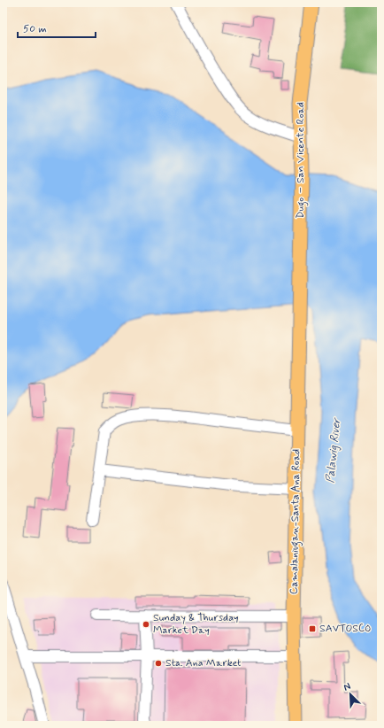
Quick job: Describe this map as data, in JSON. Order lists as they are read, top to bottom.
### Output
{
  "streets": {
    "main road": ["Dugo – San Vicente Road", "Camalaniugan-Santa Ana Road"]
  },
  "crossings": [
    ["Dugo – San Vicente Road", "Camalaniugan-Santa Ana Road"]
  ],
  "water": ["Palawig River"],
  "places": {
    "other": ["Sunday & Thursday Market Day", "Sta. Ana Market"],
    "transit": ["SAVTOSCO"]
  },
  "scale_bar": "50 m",
  "north": "top left"
}
